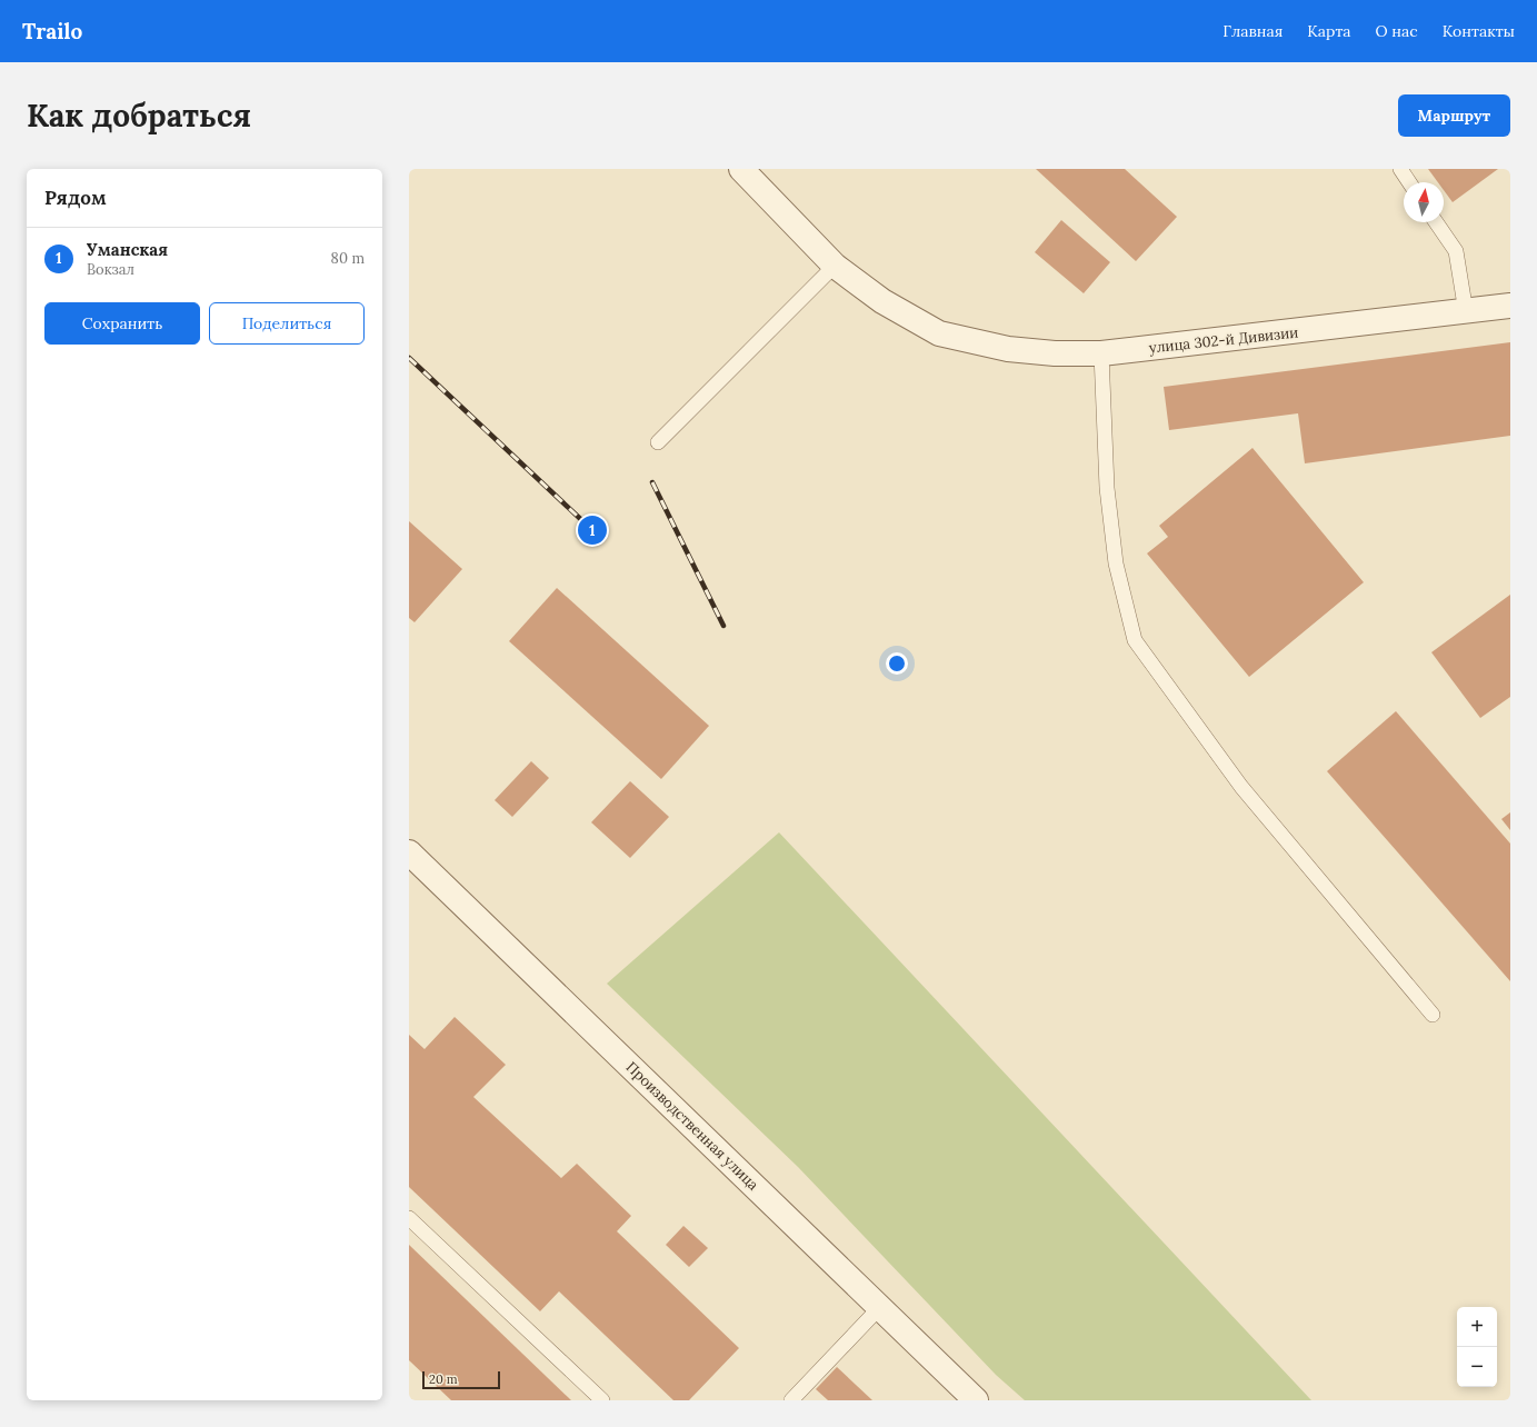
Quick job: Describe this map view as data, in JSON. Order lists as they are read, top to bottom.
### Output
{
  "streets": {
    "street": ["улица 302-й Дивизии", "Производственная улица"]
  },
  "scale_bar": "20 m",
  "north": "top",
  "page": {
    "header": "Trailo",
    "nav": [
      "Главная",
      "Карта",
      "О нас",
      "Контакты"
    ],
    "buttons": [
      "Маршрут",
      ["Сохранить", "Поделиться"]
    ],
    "title": "Как добраться",
    "heading": "Рядом",
    "list": [
      {
        "mark": "1",
        "name": "Уманская",
        "note": "Вокзал",
        "value": "80 m"
      }
    ],
    "pins": "1",
    "map_buttons": ["+", "−"],
    "scale": "20 m"
  }
}
